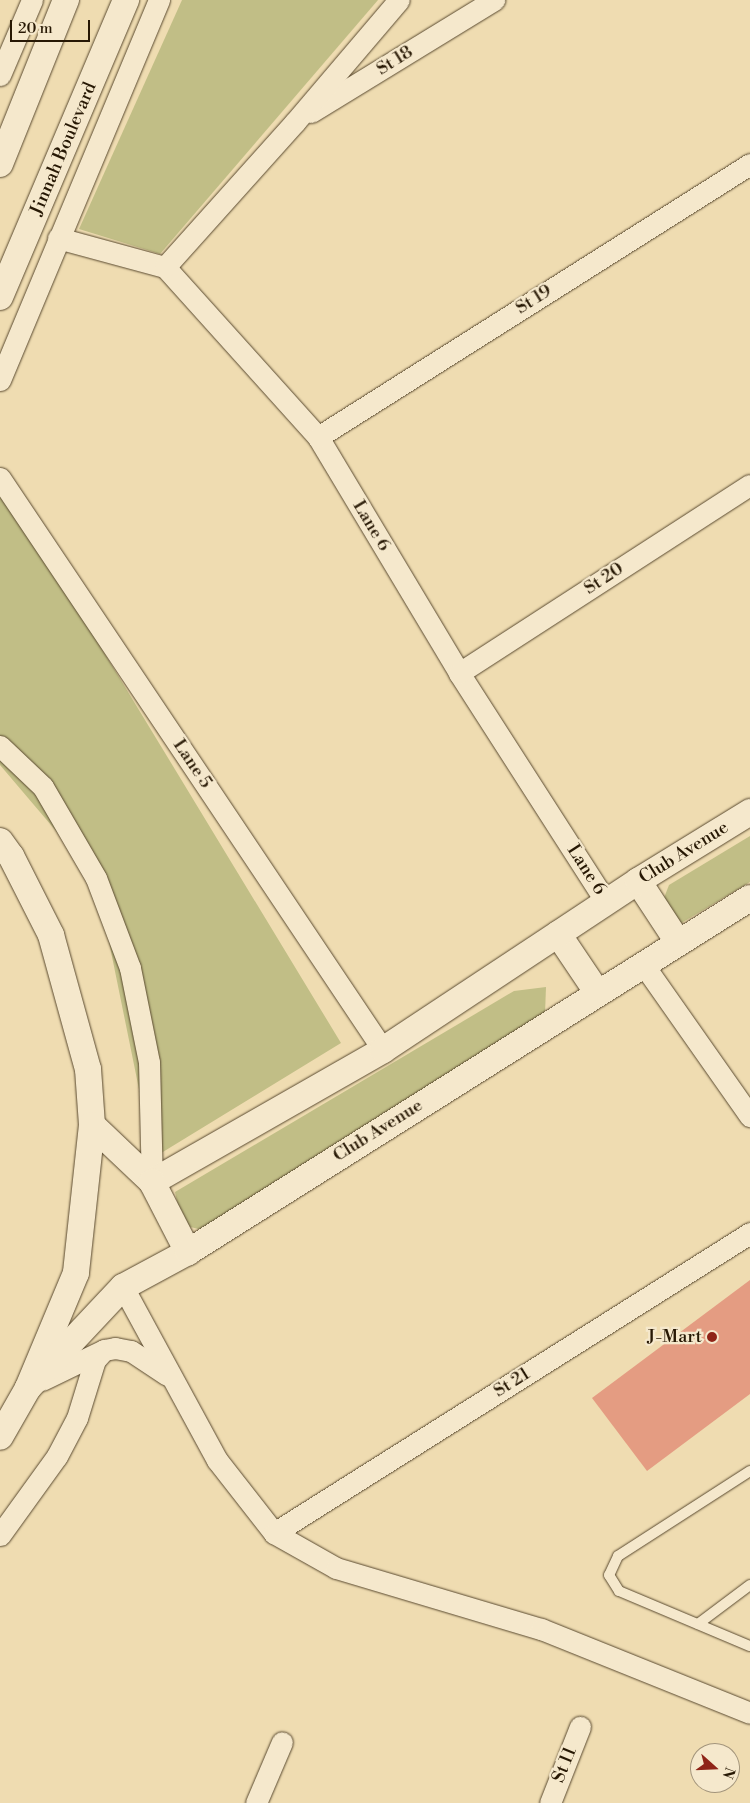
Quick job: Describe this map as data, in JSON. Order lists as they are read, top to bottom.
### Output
{
  "streets": {
    "street": [
      "St 18",
      "Jinnah Boulevard",
      "St 19",
      "Lane 6",
      "St 20",
      "Lane 5",
      "Club Avenue",
      "St 21",
      "St 11"
    ]
  },
  "crossings": [
    ["St 19", "Lane 6"],
    ["Lane 6", "St 20"],
    ["Lane 6", "Club Avenue"],
    ["Lane 5", "Club Avenue"]
  ],
  "places": ["J-Mart"],
  "scale_bar": "20 m",
  "north": "right"
}
